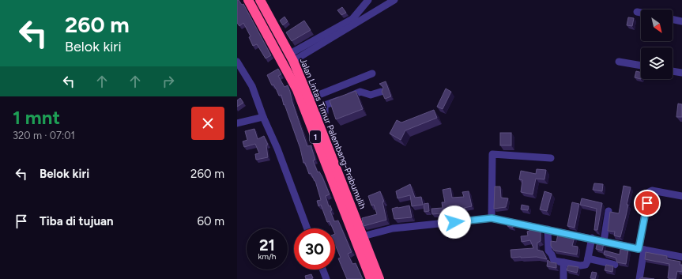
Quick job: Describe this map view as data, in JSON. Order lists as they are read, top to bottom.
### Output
{
  "streets": {
    "highway": ["Jalan Lintas Timur Palembang-Prabumulih", "1"]
  },
  "north": "bottom right",
  "page": {
    "turn": ["260 m", "Belok kiri"],
    "heading": ["1 mnt", "320 m · 07:01"],
    "list": [
      {
        "name": "Belok kiri",
        "value": "260 m"
      },
      {
        "name": "Tiba di tujuan",
        "value": "60 m"
      }
    ],
    "speed": "21 km/h",
    "limit": "30"
  }
}
